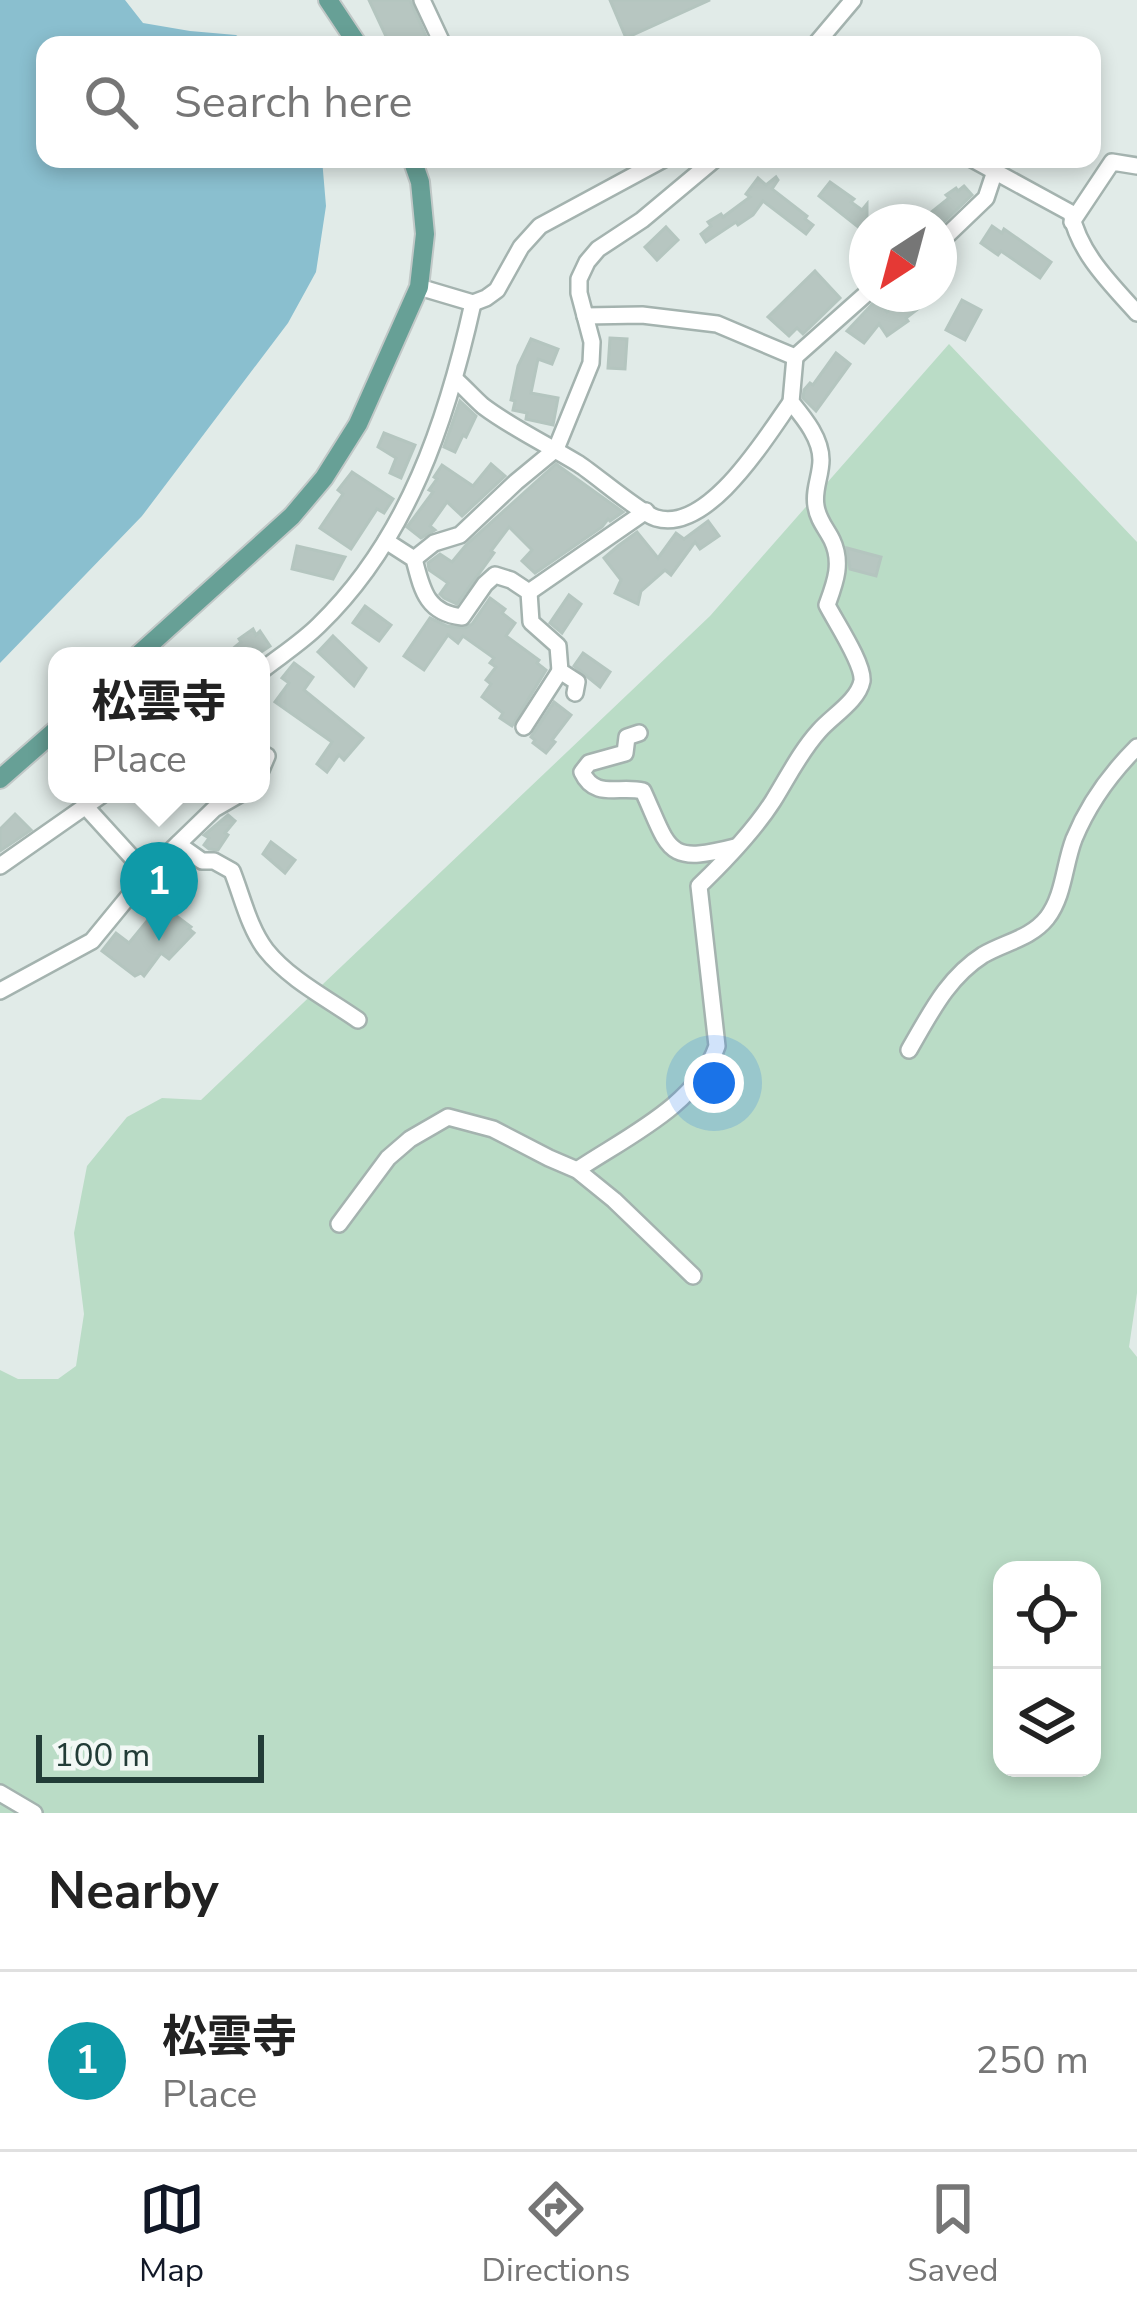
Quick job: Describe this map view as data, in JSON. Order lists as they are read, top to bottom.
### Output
{
  "scale_bar": "100 m",
  "north": "bottom left",
  "page": {
    "search": "Search here",
    "popup": ["松雲寺", "Place"],
    "pins": "1",
    "scale": "100 m",
    "heading": "Nearby",
    "list": [
      {
        "mark": "1",
        "name": "松雲寺",
        "note": "Place",
        "value": "250 m"
      }
    ],
    "nav": ["Map", "Directions", "Saved"]
  }
}
